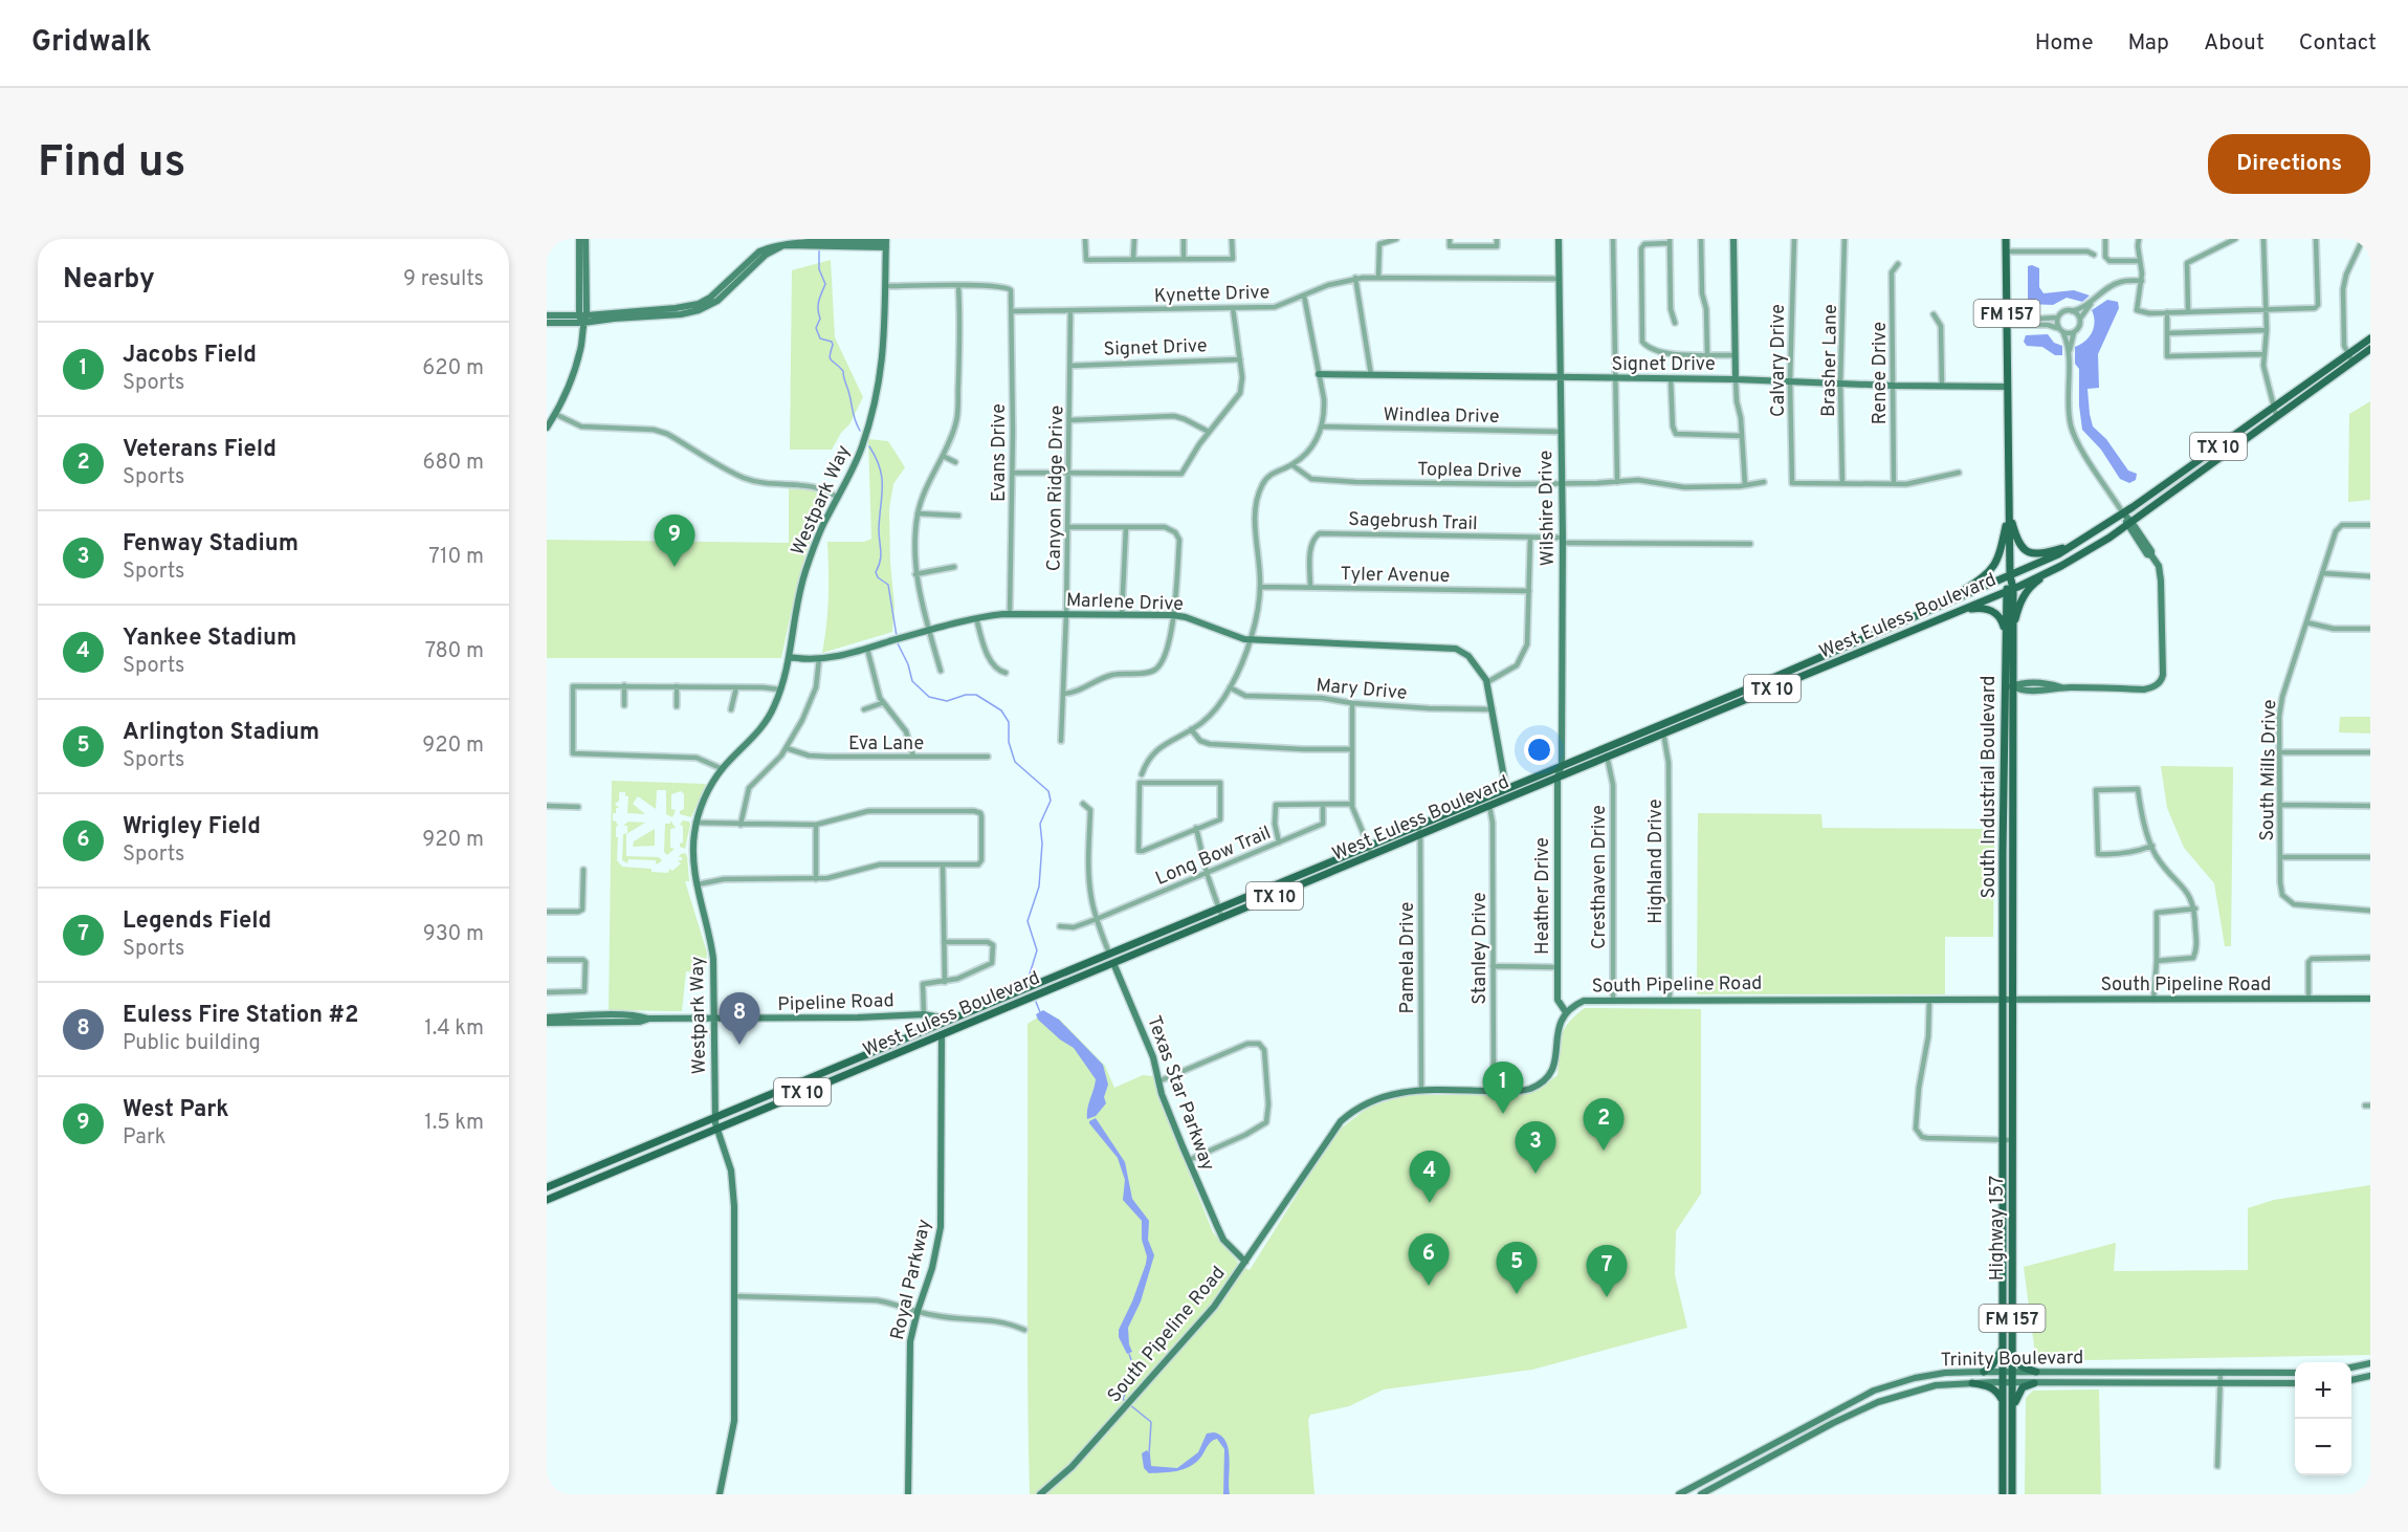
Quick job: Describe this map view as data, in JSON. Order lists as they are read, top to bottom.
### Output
{
  "streets": {
    "main road": [
      "FM 157",
      "TX 10",
      "West Euless Boulevard",
      "South Industrial Boulevard",
      "Highway 157"
    ],
    "street": [
      "Kynette Drive",
      "Signet Drive",
      "Calvary Drive",
      "Brasher Lane",
      "Renee Drive",
      "Windlea Drive",
      "Evans Drive",
      "Toplea Drive",
      "Canyon Ridge Drive",
      "Westpark Way",
      "Wilshire Drive",
      "Sagebrush Trail",
      "Tyler Avenue",
      "Marlene Drive",
      "Mary Drive",
      "Eva Lane",
      "South Mills Drive",
      "Long Bow Trail",
      "Highland Drive",
      "Cresthaven Drive",
      "Heather Drive",
      "Stanley Drive",
      "Pamela Drive",
      "South Pipeline Road",
      "Pipeline Road",
      "Texas Star Parkway",
      "Royal Parkway",
      "Trinity Boulevard"
    ]
  },
  "crossings": [
    ["Kynette Drive", "Evans Drive"],
    ["Kynette Drive", "Canyon Ridge Drive"],
    ["Kynette Drive", "Wilshire Drive"],
    ["Signet Drive", "Calvary Drive"],
    ["Signet Drive", "Brasher Lane"],
    ["Signet Drive", "Renee Drive"],
    ["Signet Drive", "Canyon Ridge Drive"],
    ["Signet Drive", "Wilshire Drive"],
    ["Signet Drive", "South Industrial Boulevard"],
    ["Calvary Drive", "Brasher Lane"],
    ["Windlea Drive", "Wilshire Drive"],
    ["Evans Drive", "Marlene Drive"],
    ["Toplea Drive", "Wilshire Drive"],
    ["Canyon Ridge Drive", "Marlene Drive"],
    ["Westpark Way", "Marlene Drive"],
    ["Westpark Way", "West Euless Boulevard"],
    ["Westpark Way", "Pipeline Road"],
    ["Wilshire Drive", "Sagebrush Trail"],
    ["Wilshire Drive", "West Euless Boulevard"],
    ["Wilshire Drive", "Heather Drive"],
    ["Sagebrush Trail", "Tyler Avenue"],
    ["Marlene Drive", "West Euless Boulevard"],
    ["Marlene Drive", "Mary Drive"],
    ["West Euless Boulevard", "South Industrial Boulevard"],
    ["West Euless Boulevard", "Highland Drive"],
    ["West Euless Boulevard", "Cresthaven Drive"],
    ["West Euless Boulevard", "Heather Drive"],
    ["West Euless Boulevard", "Stanley Drive"],
    ["West Euless Boulevard", "Pamela Drive"],
    ["West Euless Boulevard", "Texas Star Parkway"],
    ["West Euless Boulevard", "Royal Parkway"],
    ["South Industrial Boulevard", "South Pipeline Road"],
    ["South Industrial Boulevard", "Highway 157"],
    ["Highland Drive", "South Pipeline Road"],
    ["Cresthaven Drive", "South Pipeline Road"],
    ["Heather Drive", "South Pipeline Road"],
    ["Stanley Drive", "South Pipeline Road"],
    ["Pamela Drive", "South Pipeline Road"],
    ["South Pipeline Road", "Texas Star Parkway"],
    ["South Pipeline Road", "Highway 157"],
    ["Highway 157", "Trinity Boulevard"]
  ],
  "page": {
    "header": "Gridwalk",
    "nav": [
      "Home",
      "Map",
      "About",
      "Contact"
    ],
    "buttons": "Directions",
    "title": "Find us",
    "heading": ["Nearby", "9 results"],
    "list": [
      {
        "mark": "1",
        "name": "Jacobs Field",
        "note": "Sports",
        "value": "620 m"
      },
      {
        "mark": "2",
        "name": "Veterans Field",
        "note": "Sports",
        "value": "680 m"
      },
      {
        "mark": "3",
        "name": "Fenway Stadium",
        "note": "Sports",
        "value": "710 m"
      },
      {
        "mark": "4",
        "name": "Yankee Stadium",
        "note": "Sports",
        "value": "780 m"
      },
      {
        "mark": "5",
        "name": "Arlington Stadium",
        "note": "Sports",
        "value": "920 m"
      },
      {
        "mark": "6",
        "name": "Wrigley Field",
        "note": "Sports",
        "value": "920 m"
      },
      {
        "mark": "7",
        "name": "Legends Field",
        "note": "Sports",
        "value": "930 m"
      },
      {
        "mark": "8",
        "name": "Euless Fire Station #2",
        "note": "Public building",
        "value": "1.4 km"
      },
      {
        "mark": "9",
        "name": "West Park",
        "note": "Park",
        "value": "1.5 km"
      }
    ],
    "pins": [
      "9",
      "8",
      "1",
      "2",
      "3",
      "4",
      "6",
      "5",
      "7"
    ],
    "map_buttons": ["+", "−"]
  }
}
